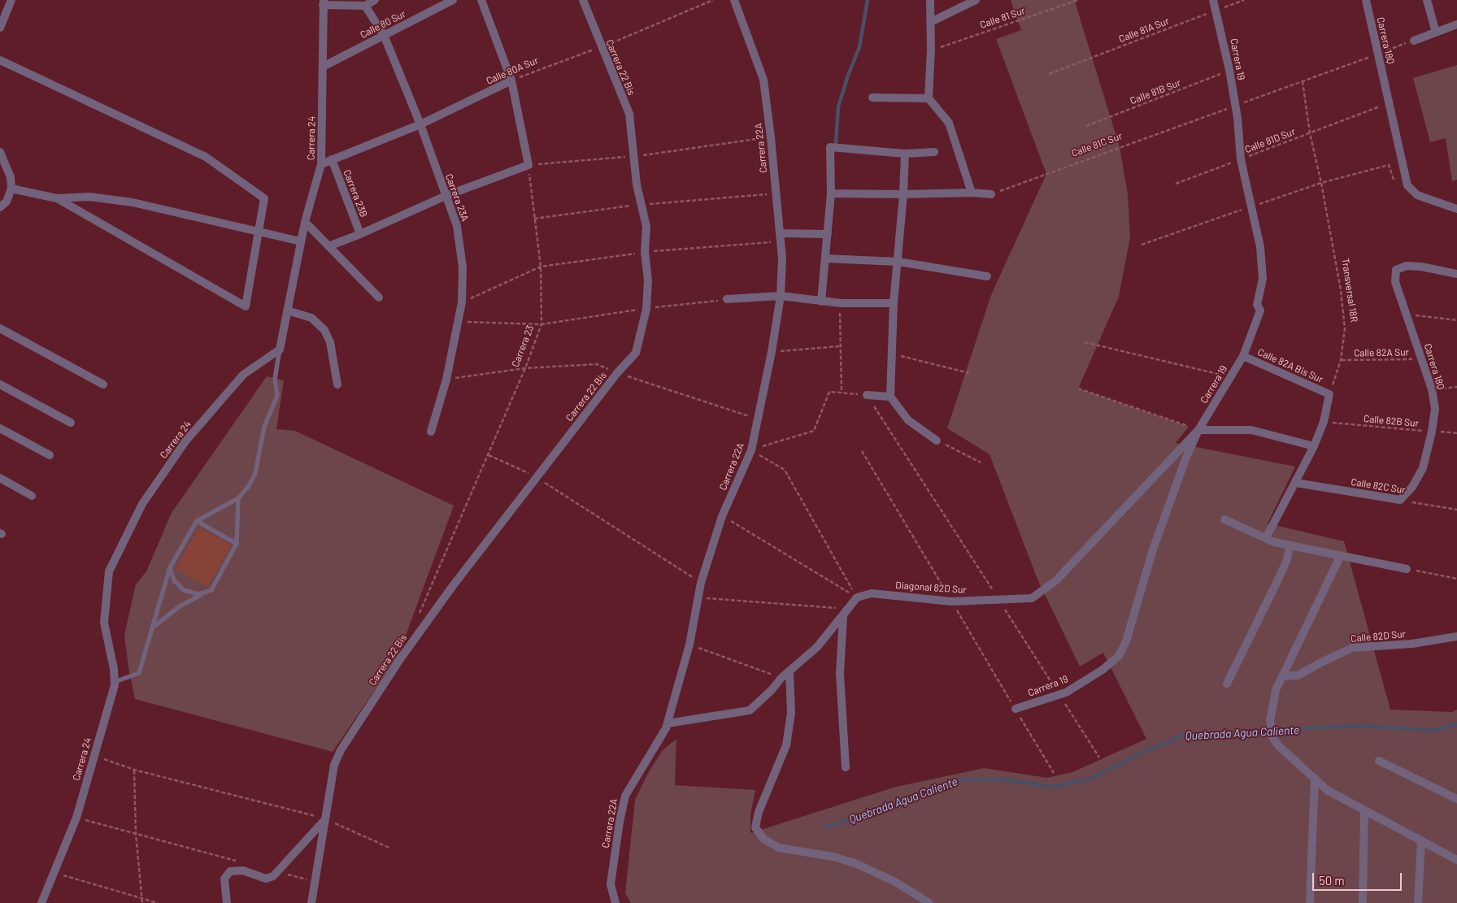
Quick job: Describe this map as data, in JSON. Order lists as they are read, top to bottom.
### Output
{
  "streets": {
    "street": [
      "Calle 80 Sur",
      "Carrera 18Q",
      "Carrera 19",
      "Carrera 22 Bis",
      "Calle 80A Sur",
      "Carrera 24",
      "Carrera 22A",
      "Carrera 23B",
      "Carrera 23A",
      "Calle 82A Bis Sur",
      "Calle 82C Sur",
      "Diagonal 82D Sur",
      "Calle 82D Sur"
    ],
    "path": [
      "Calle 81 Sur",
      "Calle 81A Sur",
      "Calle 81B Sur",
      "Calle 81D Sur",
      "Calle 81C Sur",
      "Transversal 18R",
      "Carrera 23",
      "Calle 82A Sur",
      "Calle 82B Sur"
    ]
  },
  "crossings": [
    ["Calle 80 Sur", "Carrera 24"],
    ["Calle 80 Sur", "Carrera 23A"],
    ["Calle 81A Sur", "Carrera 19"],
    ["Carrera 18Q", "Calle 82A Sur"],
    ["Carrera 18Q", "Calle 82B Sur"],
    ["Carrera 18Q", "Calle 82C Sur"],
    ["Carrera 19", "Calle 81B Sur"],
    ["Carrera 19", "Calle 81D Sur"],
    ["Carrera 19", "Calle 81C Sur"],
    ["Carrera 19", "Calle 82A Bis Sur"],
    ["Carrera 19", "Diagonal 82D Sur"],
    ["Carrera 22 Bis", "Calle 80A Sur"],
    ["Calle 80A Sur", "Carrera 24"],
    ["Calle 80A Sur", "Carrera 23B"],
    ["Calle 80A Sur", "Carrera 23A"],
    ["Calle 81D Sur", "Transversal 18R"],
    ["Calle 81C Sur", "Transversal 18R"],
    ["Transversal 18R", "Calle 82A Sur"],
    ["Transversal 18R", "Calle 82A Bis Sur"]
  ],
  "water": ["Quebrada Agua Caliente"],
  "scale_bar": "50 m"
}
